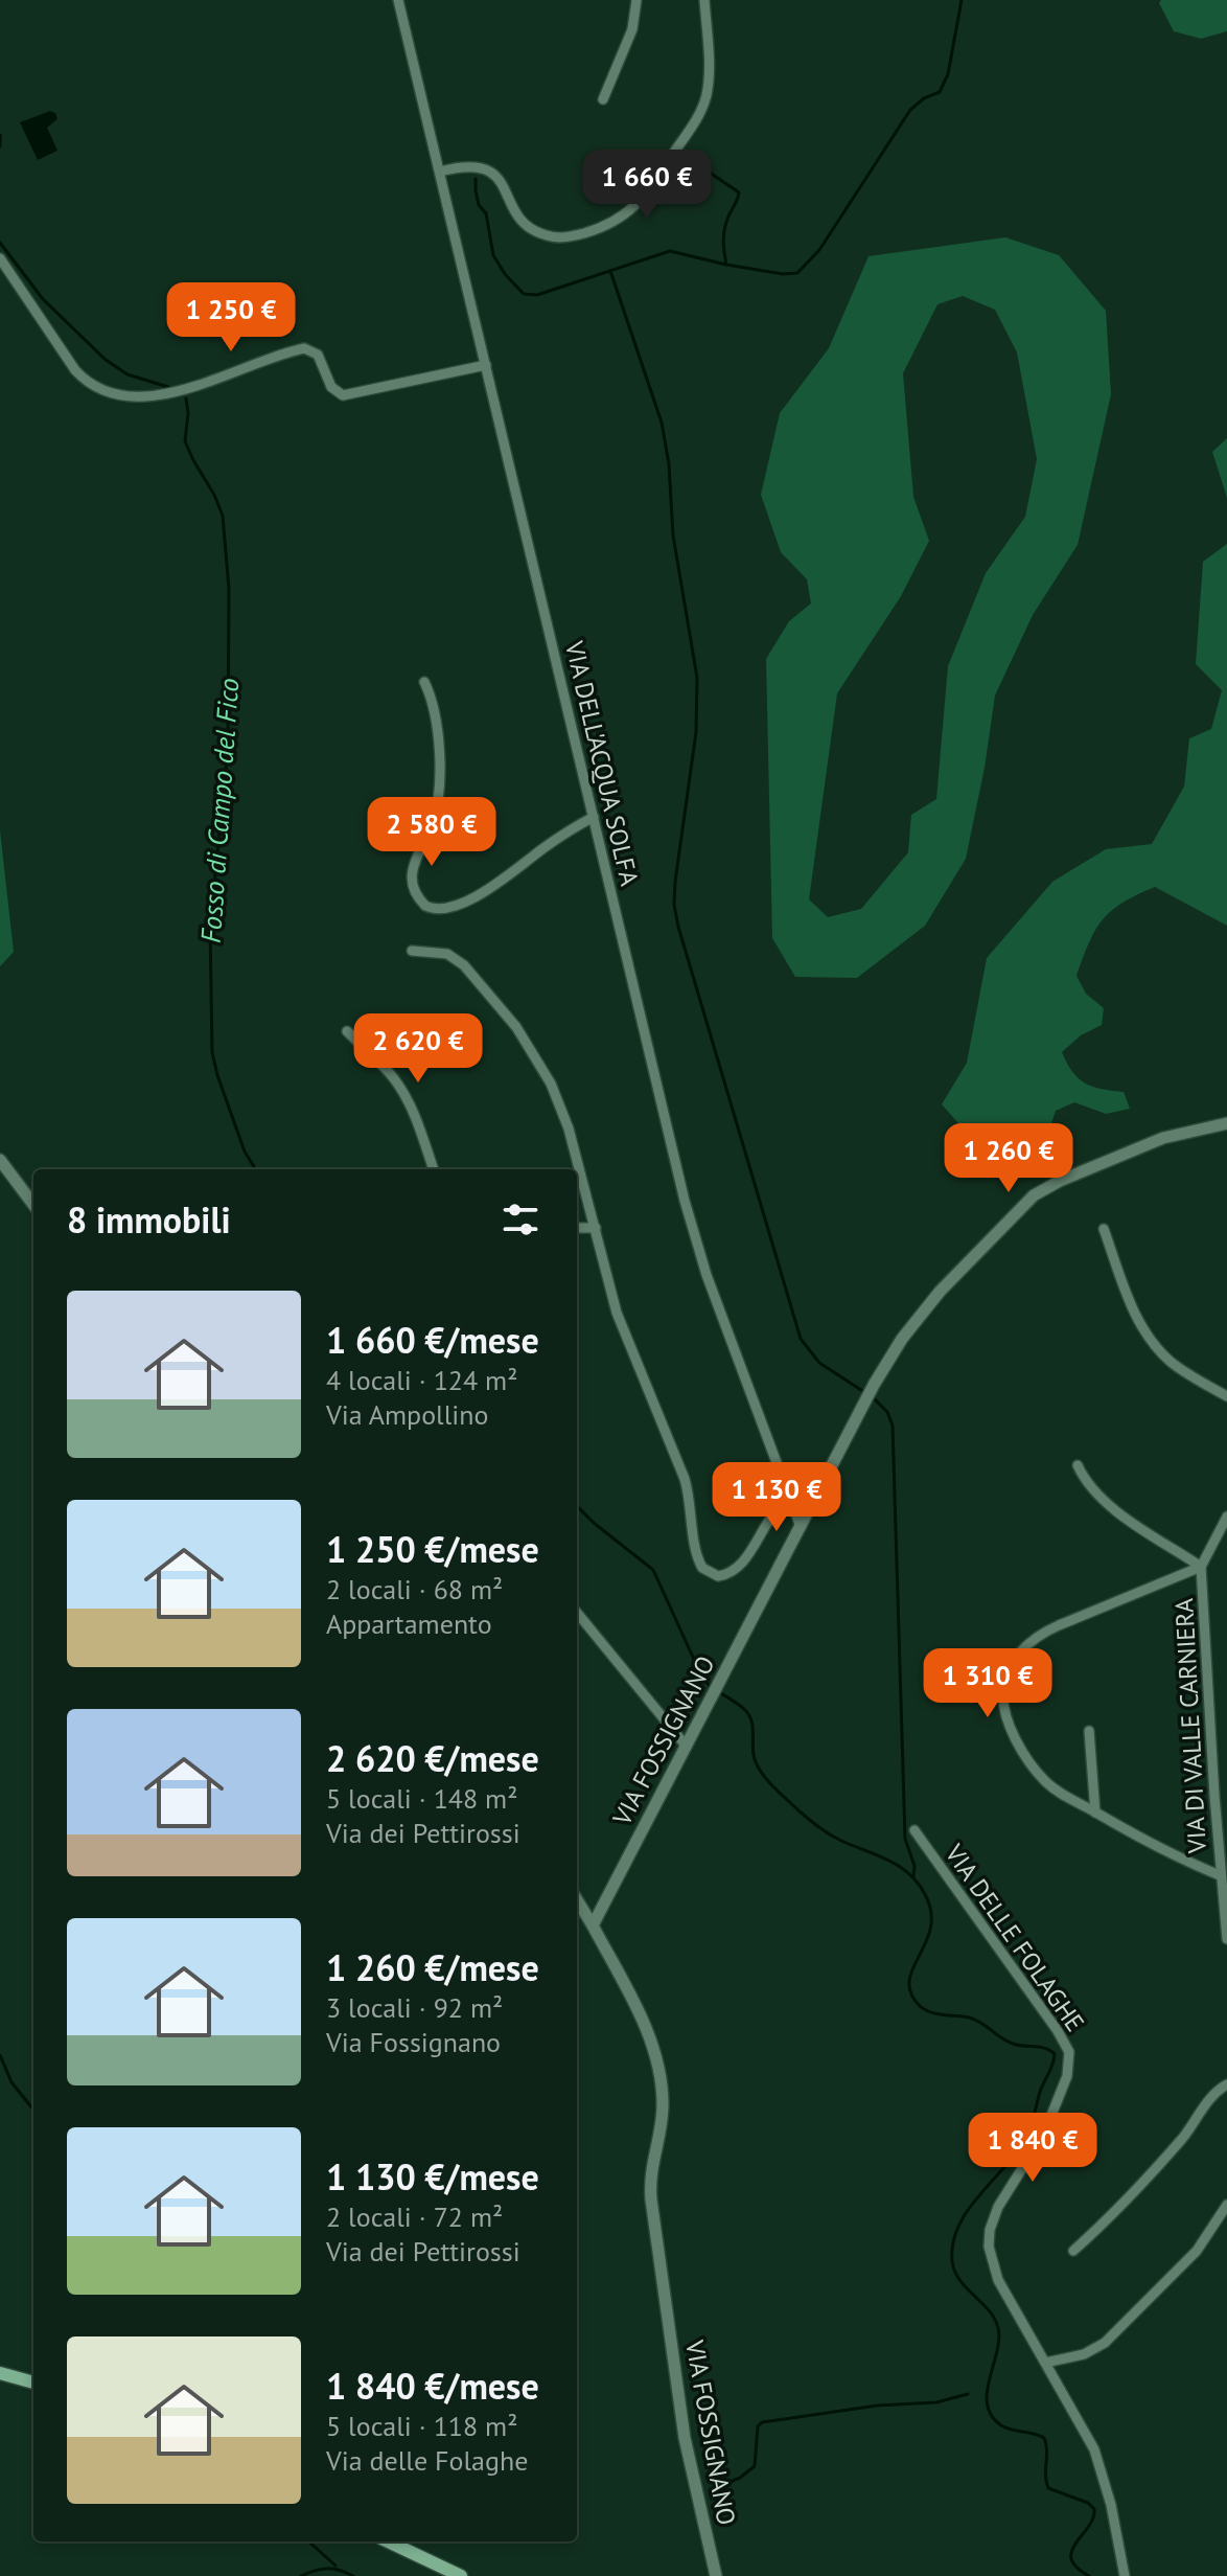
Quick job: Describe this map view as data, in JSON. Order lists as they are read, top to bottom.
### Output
{
  "streets": {
    "street": [
      "VIA DELL'ACQUA SOLFA",
      "VIA DI VALLE CARNIERA",
      "VIA FOSSIGNANO",
      "VIA DELLE FOLAGHE"
    ]
  },
  "crossings": [
    ["VIA DELL'ACQUA SOLFA", "VIA FOSSIGNANO"]
  ],
  "water": ["Fosso di Campo del Fico"],
  "page": {
    "price": [
      "1 660 €",
      "1 250 €",
      "2 580 €",
      "2 620 €",
      "1 260 €",
      "1 130 €",
      "1 310 €",
      "1 840 €"
    ],
    "heading": "8 immobili",
    "list": [
      {
        "name": "1 660 €/mese",
        "note": "4 locali · 124 m² · Via Ampollino"
      },
      {
        "name": "1 250 €/mese",
        "note": "2 locali · 68 m² · Appartamento"
      },
      {
        "name": "2 620 €/mese",
        "note": "5 locali · 148 m² · Via dei Pettirossi"
      },
      {
        "name": "1 260 €/mese",
        "note": "3 locali · 92 m² · Via Fossignano"
      },
      {
        "name": "1 130 €/mese",
        "note": "2 locali · 72 m² · Via dei Pettirossi"
      },
      {
        "name": "1 840 €/mese",
        "note": "5 locali · 118 m² · Via delle Folaghe"
      }
    ]
  }
}
